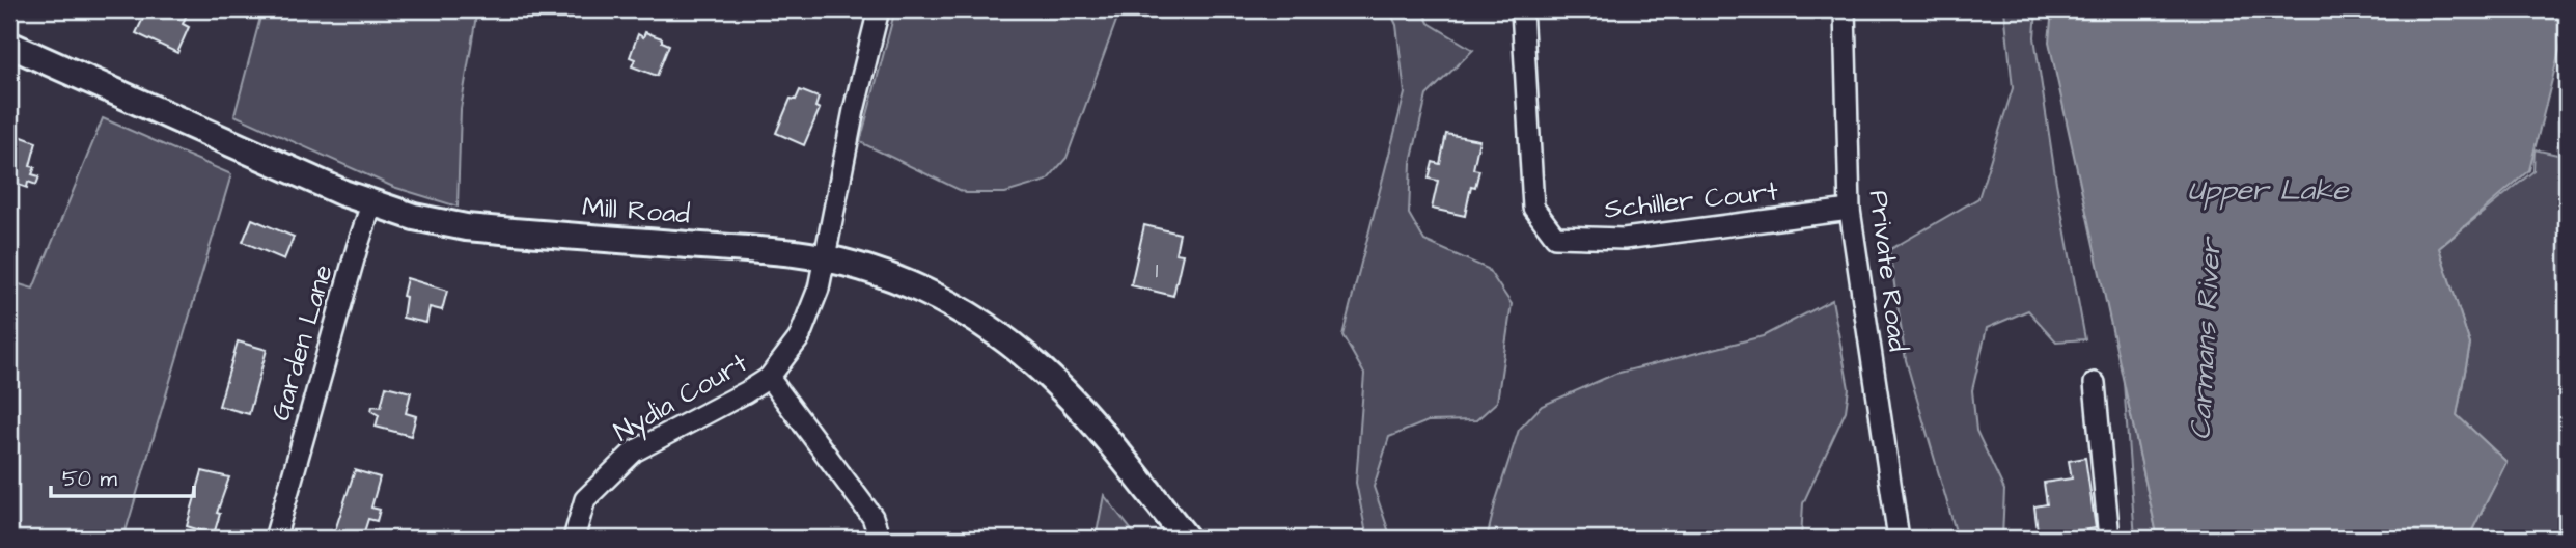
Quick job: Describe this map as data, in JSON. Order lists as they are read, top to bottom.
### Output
{
  "streets": {
    "main road": ["Mill Road"],
    "street": [
      "Schiller Court",
      "Private Road",
      "Garden Lane",
      "Nydia Court"
    ]
  },
  "crossings": [
    ["Schiller Court", "Private Road"],
    ["Mill Road", "Garden Lane"],
    ["Mill Road", "Nydia Court"]
  ],
  "water": ["Upper Lake", "Carmans River"],
  "house_numbers": ["1"],
  "scale_bar": "50 m"
}
